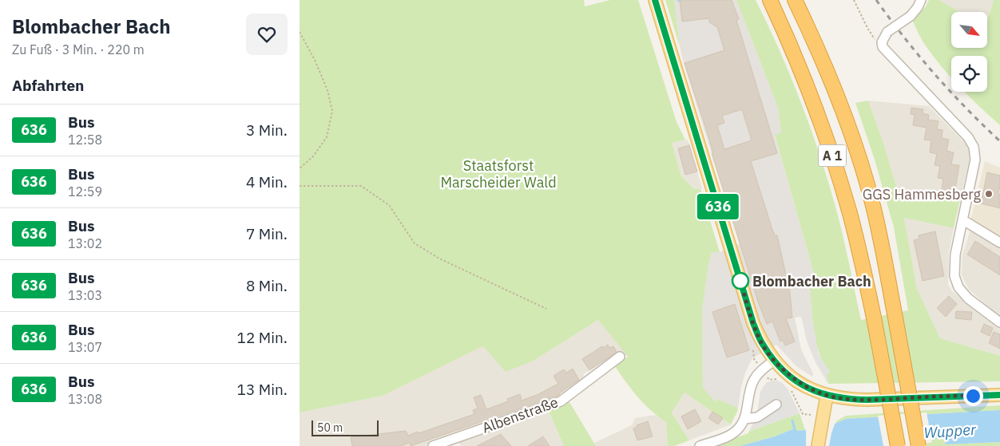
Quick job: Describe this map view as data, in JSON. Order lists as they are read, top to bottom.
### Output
{
  "streets": {
    "highway": ["A 1"],
    "street": ["Albenstraße"]
  },
  "water": ["Wupper"],
  "parks": ["Staatsforst Marscheider Wald"],
  "places": ["GGS Hammesberg", "Blombacher Bach"],
  "lines": ["bus line 636"],
  "scale_bar": "50 m",
  "north": "bottom right",
  "page": {
    "heading": [
      ["Blombacher Bach", "Zu Fuß · 3 Min. · 220 m"],
      "Abfahrten"
    ],
    "on_map": "636",
    "list": [
      {
        "mark": "636",
        "name": "Bus",
        "note": "12:58",
        "value": "3 Min."
      },
      {
        "mark": "636",
        "name": "Bus",
        "note": "12:59",
        "value": "4 Min."
      },
      {
        "mark": "636",
        "name": "Bus",
        "note": "13:02",
        "value": "7 Min."
      },
      {
        "mark": "636",
        "name": "Bus",
        "note": "13:03",
        "value": "8 Min."
      },
      {
        "mark": "636",
        "name": "Bus",
        "note": "13:07",
        "value": "12 Min."
      },
      {
        "mark": "636",
        "name": "Bus",
        "note": "13:08",
        "value": "13 Min."
      }
    ],
    "scale": "50 m"
  }
}
